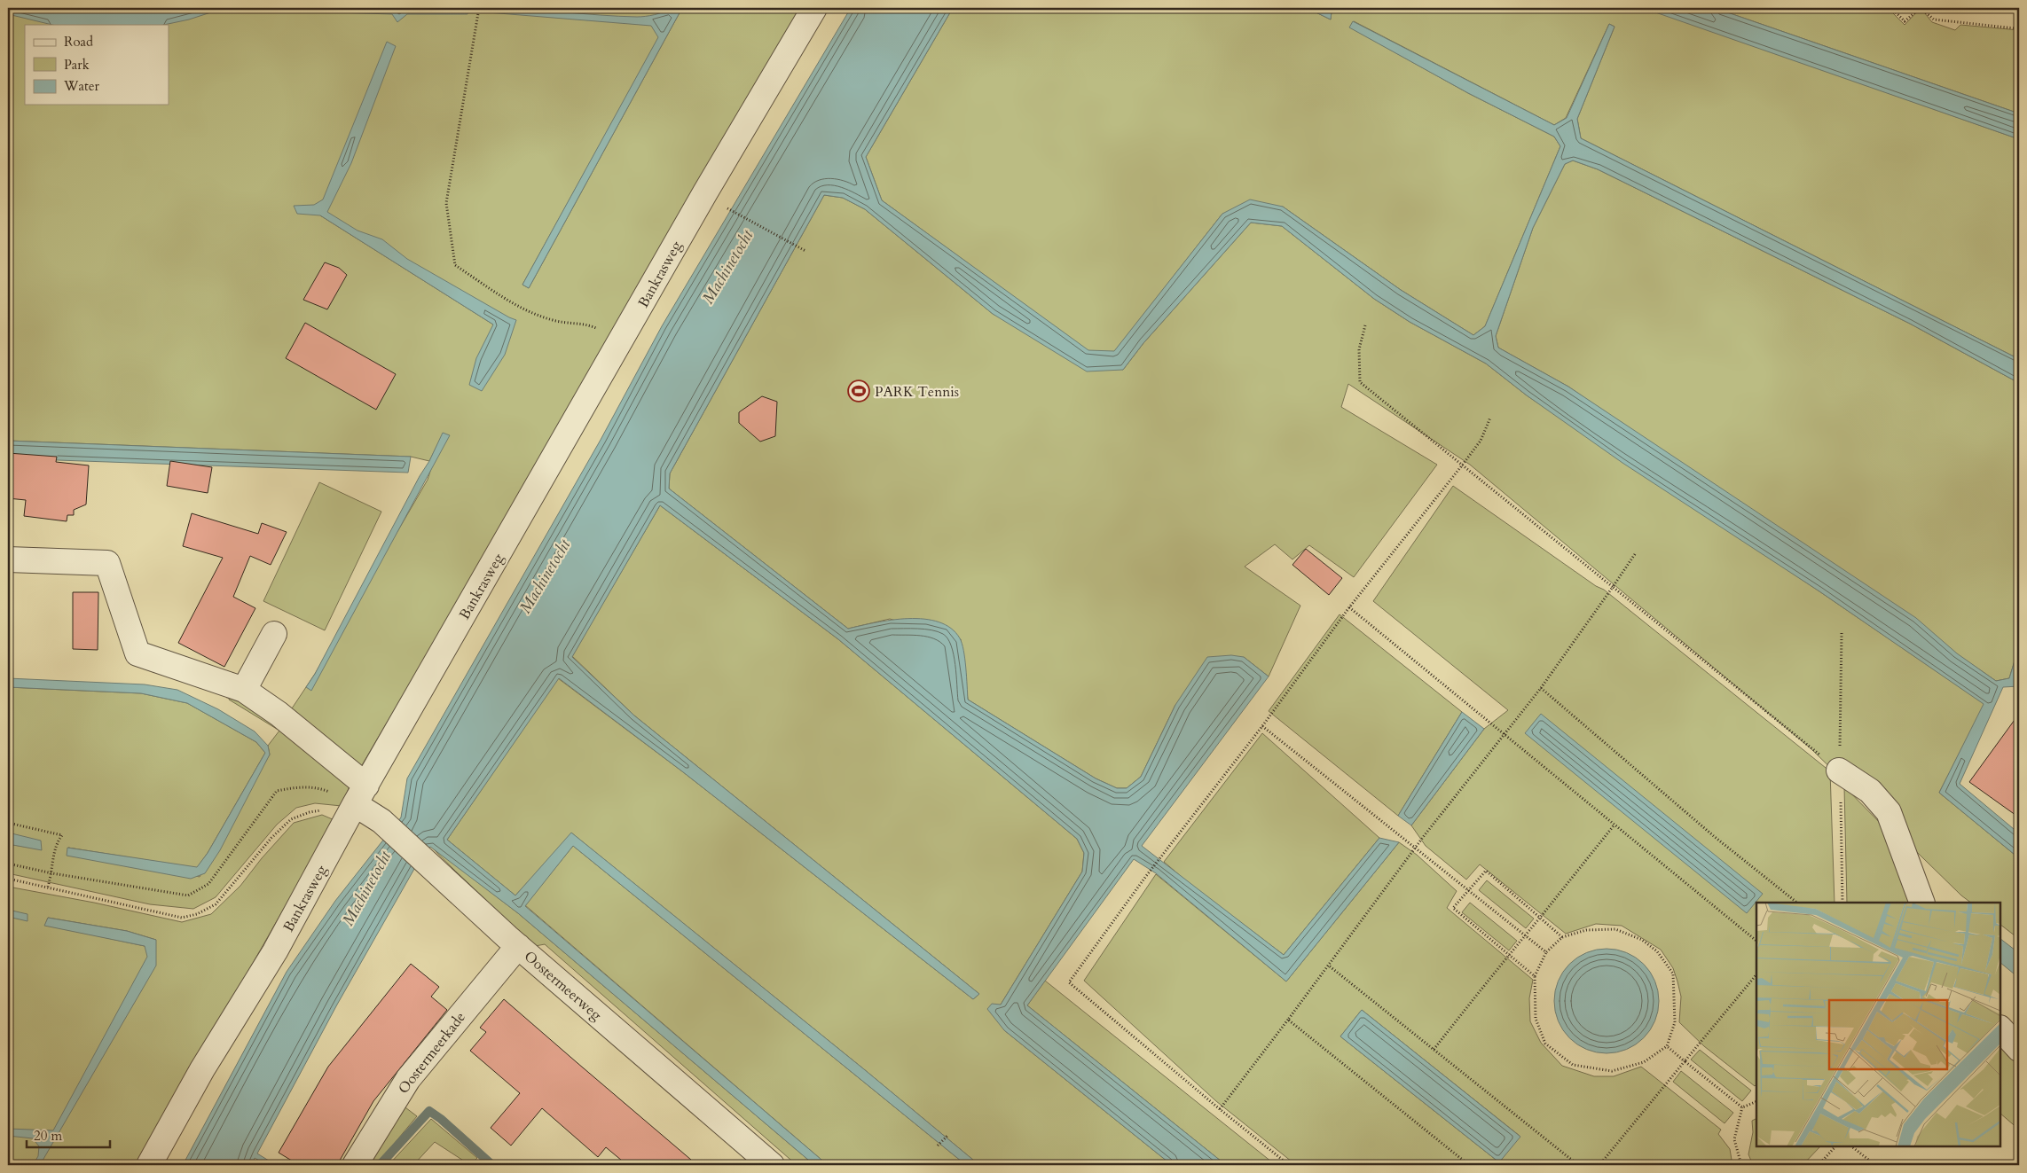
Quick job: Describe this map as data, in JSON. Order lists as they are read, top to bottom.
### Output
{
  "streets": {
    "street": ["Bankrasweg", "Oostermeerweg", "Oostermeerkade"]
  },
  "crossings": [
    ["Bankrasweg", "Oostermeerweg"],
    ["Oostermeerweg", "Oostermeerkade"]
  ],
  "water": ["Machinetocht"],
  "places": {
    "sports": ["PARK Tennis"]
  },
  "legend": ["Road", "Park", "Water"],
  "scale_bar": "20 m"
}
